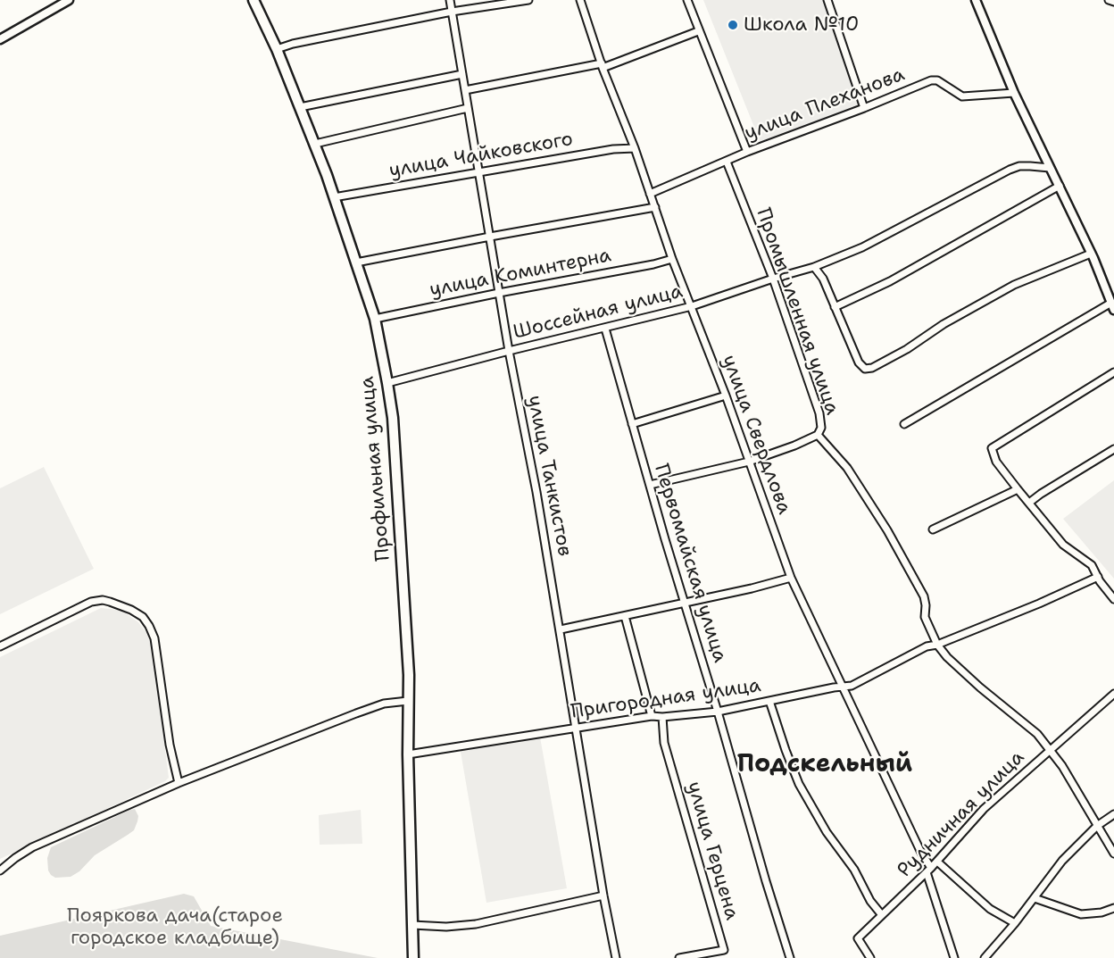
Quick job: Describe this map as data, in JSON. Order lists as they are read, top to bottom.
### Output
{
  "streets": {
    "main road": ["Профильная улица"],
    "street": [
      "улица Плеханова",
      "улица Чайковского",
      "улица Коминтерна",
      "Промышленная улица",
      "Шоссейная улица",
      "улица Свердлова",
      "улица Танкистов",
      "Первомайская улица",
      "Пригородная улица",
      "Рудничная улица",
      "улица Герцена"
    ]
  },
  "crossings": [
    ["улица Плеханова", "Промышленная улица"],
    ["улица Плеханова", "улица Свердлова"],
    ["улица Чайковского", "улица Свердлова"],
    ["улица Чайковского", "Профильная улица"],
    ["улица Чайковского", "улица Танкистов"],
    ["улица Коминтерна", "улица Свердлова"],
    ["улица Коминтерна", "Профильная улица"],
    ["улица Коминтерна", "улица Танкистов"],
    ["Промышленная улица", "Шоссейная улица"],
    ["Промышленная улица", "Пригородная улица"],
    ["Промышленная улица", "Рудничная улица"],
    ["Шоссейная улица", "улица Свердлова"],
    ["Шоссейная улица", "Профильная улица"],
    ["Шоссейная улица", "улица Танкистов"],
    ["Шоссейная улица", "Первомайская улица"],
    ["улица Свердлова", "Пригородная улица"],
    ["улица Свердлова", "Рудничная улица"],
    ["Профильная улица", "Пригородная улица"],
    ["улица Танкистов", "Пригородная улица"],
    ["Первомайская улица", "Пригородная улица"],
    ["Пригородная улица", "улица Герцена"]
  ],
  "districts": ["Подскельный"],
  "parks": ["Пояркова дача(старое городское кладбище)"],
  "places": ["Школа №10"]
}
